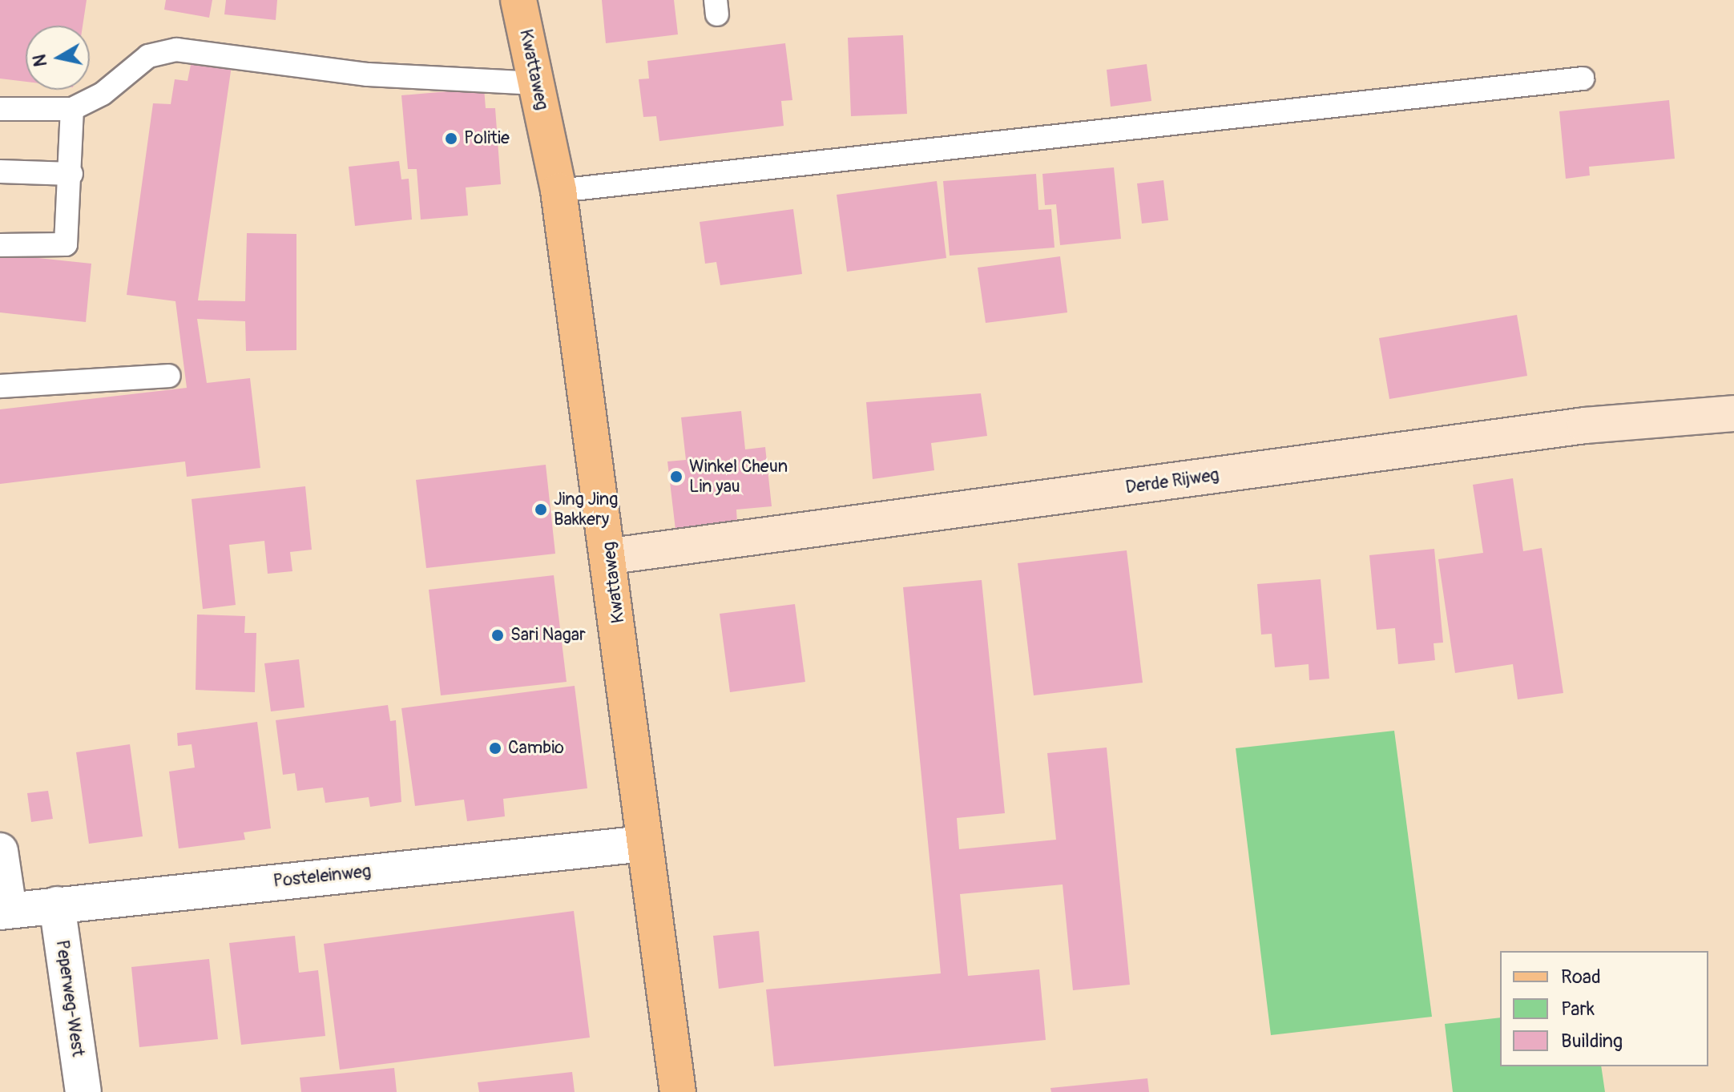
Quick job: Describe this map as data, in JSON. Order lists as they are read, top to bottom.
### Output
{
  "streets": {
    "main road": ["Kwattaweg"],
    "street": ["Derde Rijweg", "Posteleinweg", "Peperweg-West"]
  },
  "crossings": [
    ["Kwattaweg", "Derde Rijweg"],
    ["Kwattaweg", "Posteleinweg"],
    ["Posteleinweg", "Peperweg-West"]
  ],
  "places": [
    "Politie",
    "Winkel Cheun Lin yau",
    "Jing Jing Bakkery",
    "Sari Nagar",
    "Cambio"
  ],
  "legend": ["Road", "Park", "Building"],
  "north": "left"
}
